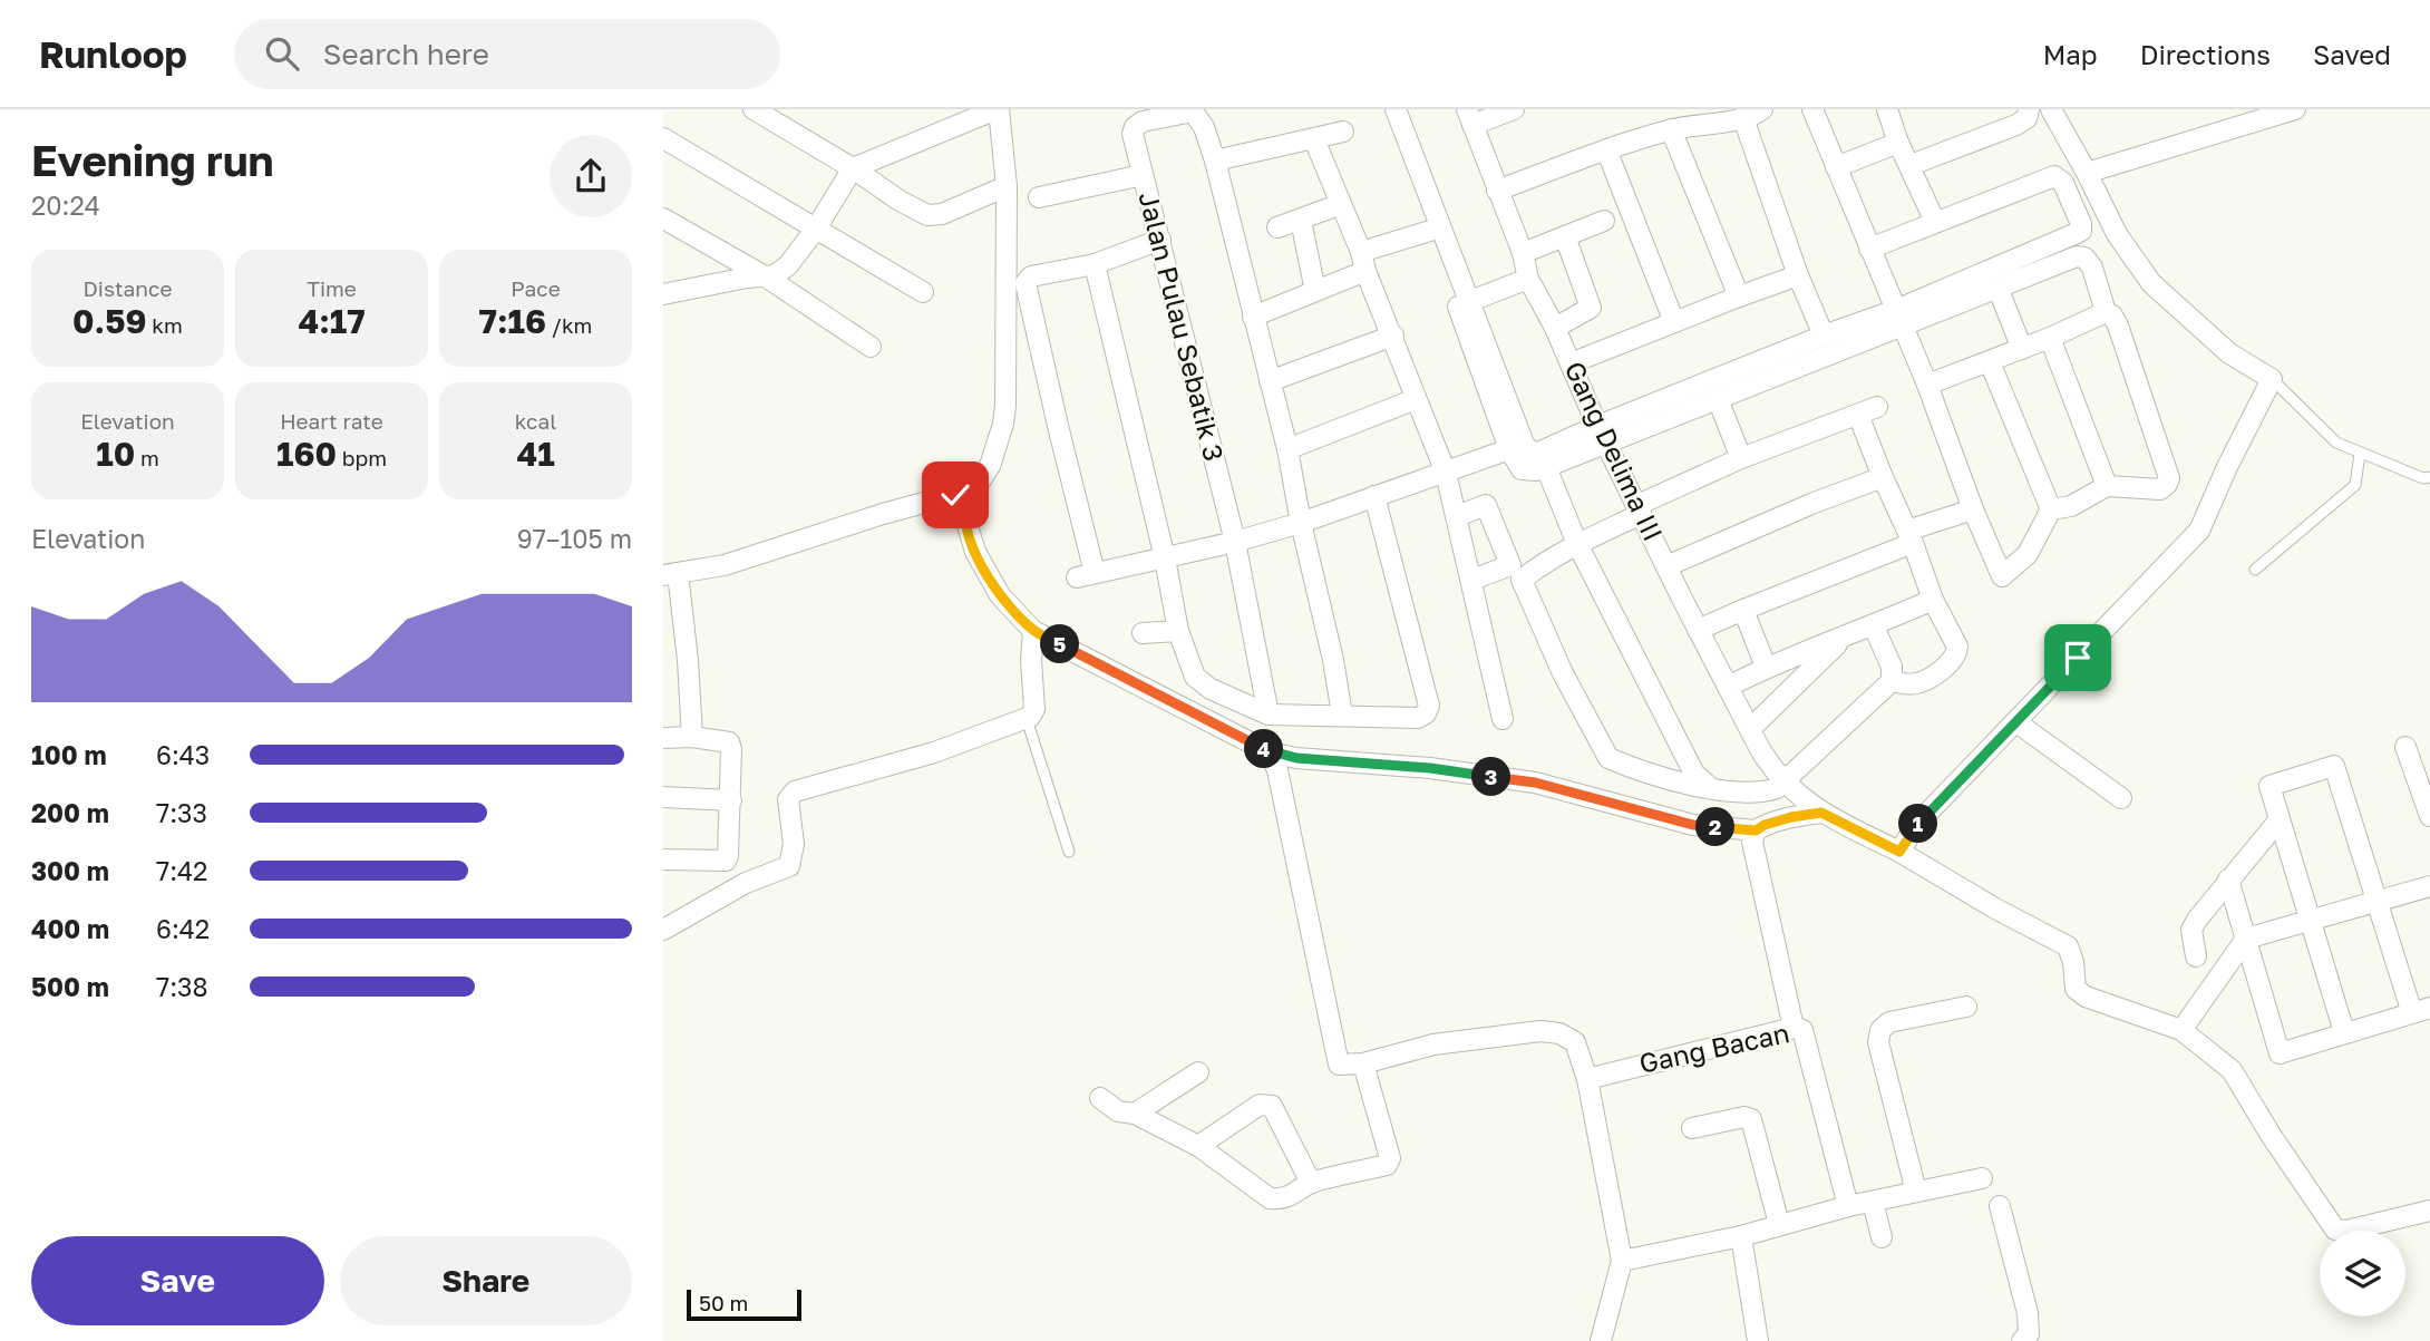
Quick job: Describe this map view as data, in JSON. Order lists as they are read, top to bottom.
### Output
{
  "streets": {
    "street": ["Jalan Pulau Sebatik 3", "Gang Delima III", "Gang Bacan"]
  },
  "scale_bar": "50 m",
  "page": {
    "header": "Runloop",
    "search": "Search here",
    "nav": ["Map", "Directions", "Saved"],
    "heading": ["Evening run", "20:24"],
    "stats": [
      ["Distance", "0.59 km"],
      ["Time", "4:17"],
      ["Pace", "7:16 /km"],
      ["Elevation", "10 m"],
      ["Heart rate", "160 bpm"],
      ["kcal", "41"]
    ],
    "chart": ["Elevation", "97–105 m"],
    "pins": [
      "5",
      "4",
      "3",
      "1",
      "2"
    ],
    "list": [
      {
        "name": "100 m",
        "note": "6:43"
      },
      {
        "name": "200 m",
        "note": "7:33"
      },
      {
        "name": "300 m",
        "note": "7:42"
      },
      {
        "name": "400 m",
        "note": "6:42"
      },
      {
        "name": "500 m",
        "note": "7:38"
      }
    ],
    "buttons": ["Save", "Share"],
    "scale": "50 m"
  }
}
